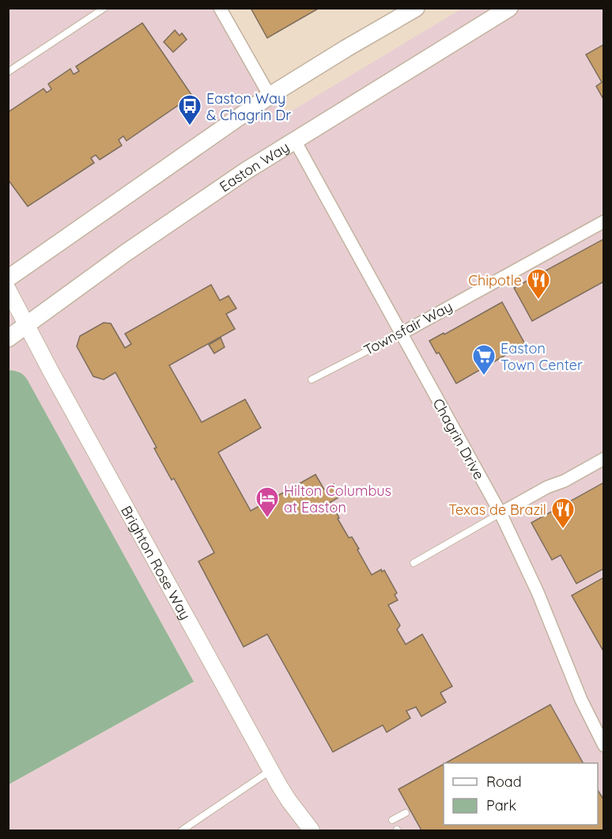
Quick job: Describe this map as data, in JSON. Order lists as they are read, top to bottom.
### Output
{
  "streets": {
    "main road": ["Easton Way"],
    "street": ["Townsfair Way", "Chagrin Drive", "Brighton Rose Way"]
  },
  "crossings": [
    ["Easton Way", "Chagrin Drive"],
    ["Easton Way", "Brighton Rose Way"],
    ["Townsfair Way", "Chagrin Drive"]
  ],
  "places": {
    "bus stop": ["Easton Way & Chagrin Dr"],
    "restaurant": ["Chipotle", "Texas de Brazil"],
    "supermarket": ["Easton Town Center"],
    "hotel": ["Hilton Columbus at Easton"]
  },
  "legend": ["Road", "Park"]
}
